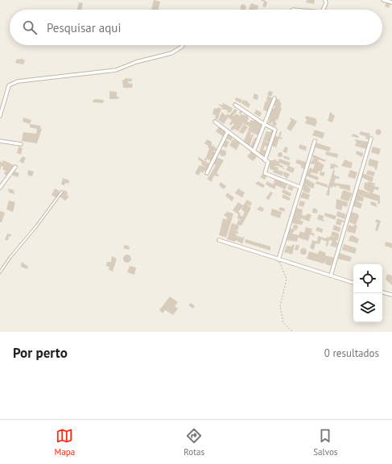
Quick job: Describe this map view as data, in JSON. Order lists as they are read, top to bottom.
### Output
{
  "page": {
    "search": "Pesquisar aqui",
    "heading": ["Por perto", "0 resultados"],
    "nav": ["Mapa", "Rotas", "Salvos"]
  }
}
